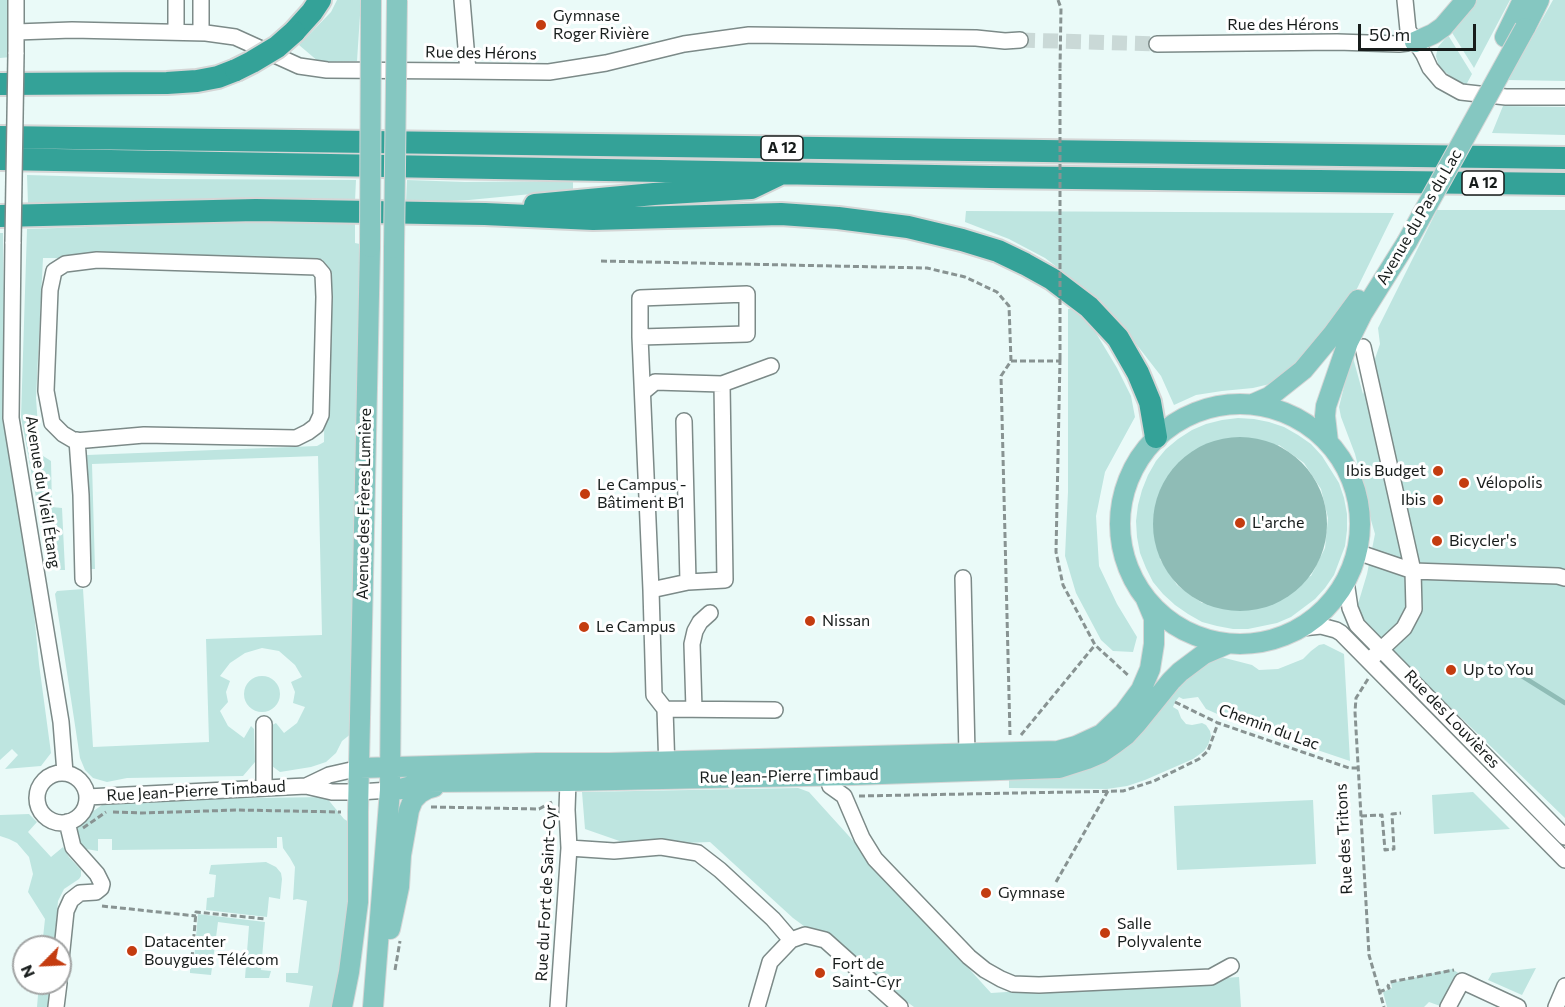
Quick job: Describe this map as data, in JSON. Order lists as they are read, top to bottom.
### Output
{
  "streets": {
    "highway": ["A 12"],
    "main road": ["Avenue du Pas du Lac", "Avenue des Frères Lumière", "Rue Jean-Pierre Timbaud"],
    "street": [
      "Rue des Hérons",
      "Avenue du Vieil Étang",
      "Rue des Louvières",
      "Rue du Fort de Saint-Cyr"
    ],
    "path": ["Chemin du Lac", "Rue des Tritons"]
  },
  "crossings": [
    ["Rue des Hérons", "Avenue du Vieil Étang"],
    ["Avenue du Vieil Étang", "Rue Jean-Pierre Timbaud"],
    ["Avenue des Frères Lumière", "Rue Jean-Pierre Timbaud"],
    ["Chemin du Lac", "Rue des Tritons"],
    ["Rue Jean-Pierre Timbaud", "Rue du Fort de Saint-Cyr"]
  ],
  "places": [
    "Gymnase Roger Rivière",
    "Ibis Budget",
    "Vélopolis",
    "Le Campus - Bâtiment B1",
    "Ibis",
    "L'arche",
    "Bicycler's",
    "Nissan",
    "Le Campus",
    "Up to You",
    "Gymnase",
    "Salle Polyvalente",
    "Datacenter Bouygues Télécom",
    "Fort de Saint-Cyr"
  ],
  "scale_bar": "50 m",
  "north": "bottom left"
}
